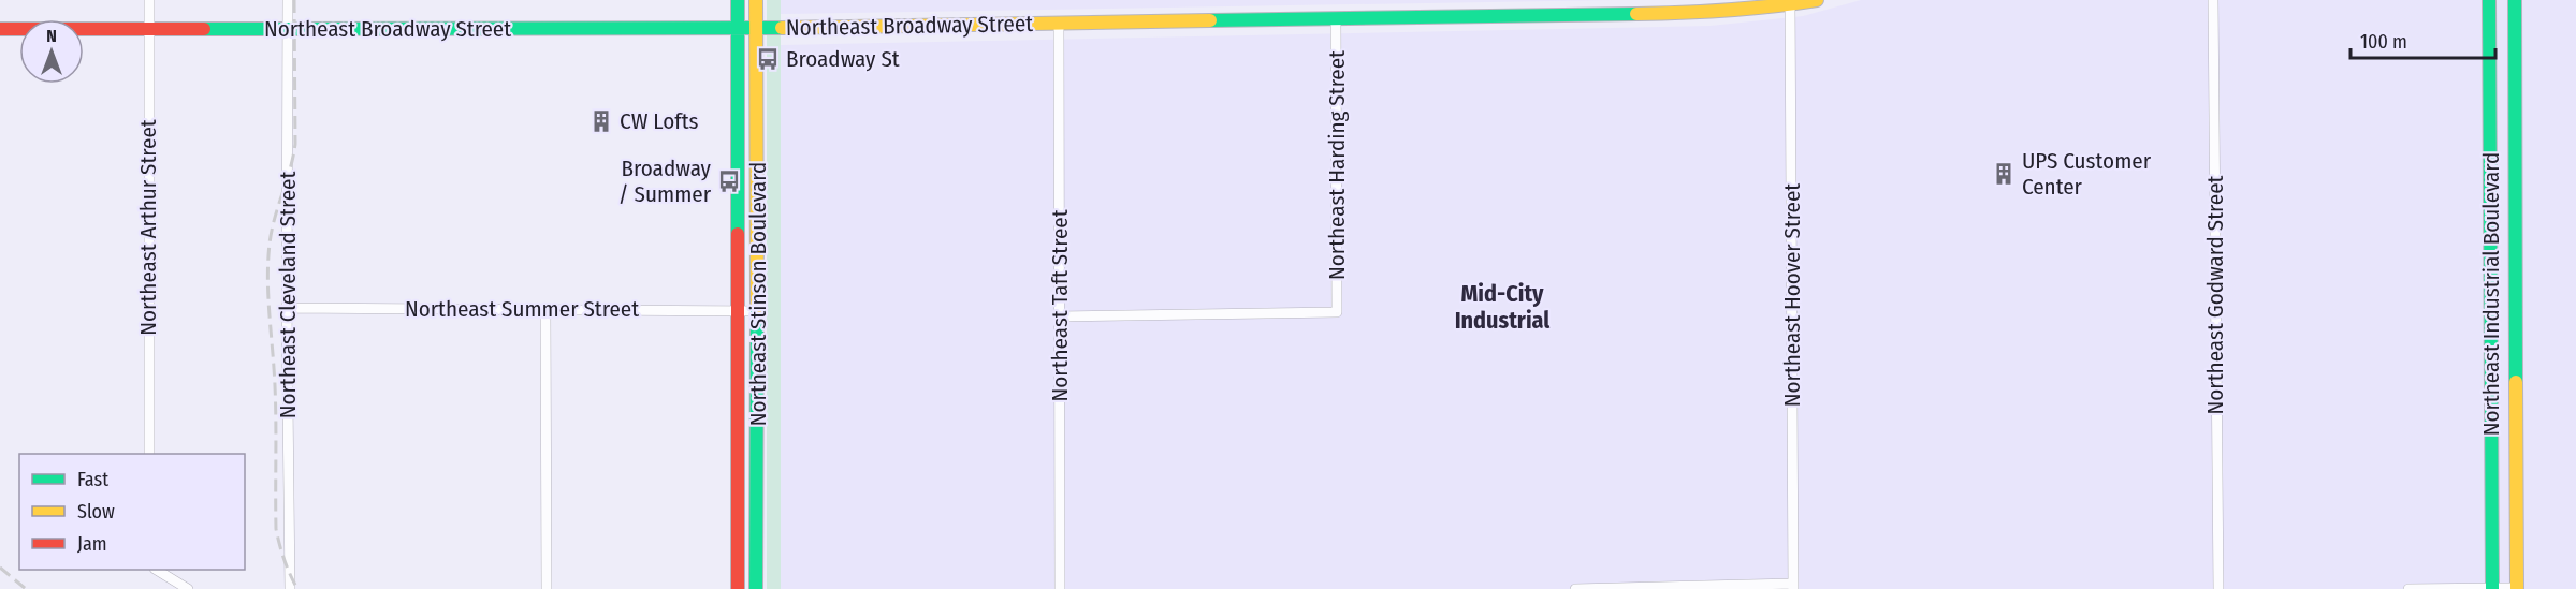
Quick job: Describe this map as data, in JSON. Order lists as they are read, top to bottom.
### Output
{
  "streets": {
    "main road": ["Northeast Broadway Street", "Northeast Stinson Boulevard", "Northeast Industrial Boulevard"],
    "street": [
      "Northeast Harding Street",
      "Northeast Arthur Street",
      "Northeast Cleveland Street",
      "Northeast Hoover Street",
      "Northeast Godward Street",
      "Northeast Taft Street",
      "Northeast Summer Street"
    ]
  },
  "crossings": [
    ["Northeast Broadway Street", "Northeast Harding Street"],
    ["Northeast Broadway Street", "Northeast Arthur Street"],
    ["Northeast Broadway Street", "Northeast Stinson Boulevard"],
    ["Northeast Broadway Street", "Northeast Cleveland Street"],
    ["Northeast Broadway Street", "Northeast Hoover Street"],
    ["Northeast Broadway Street", "Northeast Taft Street"],
    ["Northeast Harding Street", "Northeast Taft Street"],
    ["Northeast Stinson Boulevard", "Northeast Summer Street"],
    ["Northeast Cleveland Street", "Northeast Summer Street"]
  ],
  "districts": ["Mid-City Industrial"],
  "places": {
    "bus stop": ["Broadway St", "Broadway / Summer"],
    "building": ["CW Lofts", "UPS Customer Center"]
  },
  "legend": ["Fast", "Slow", "Jam"],
  "scale_bar": "100 m",
  "north": "top"
}
